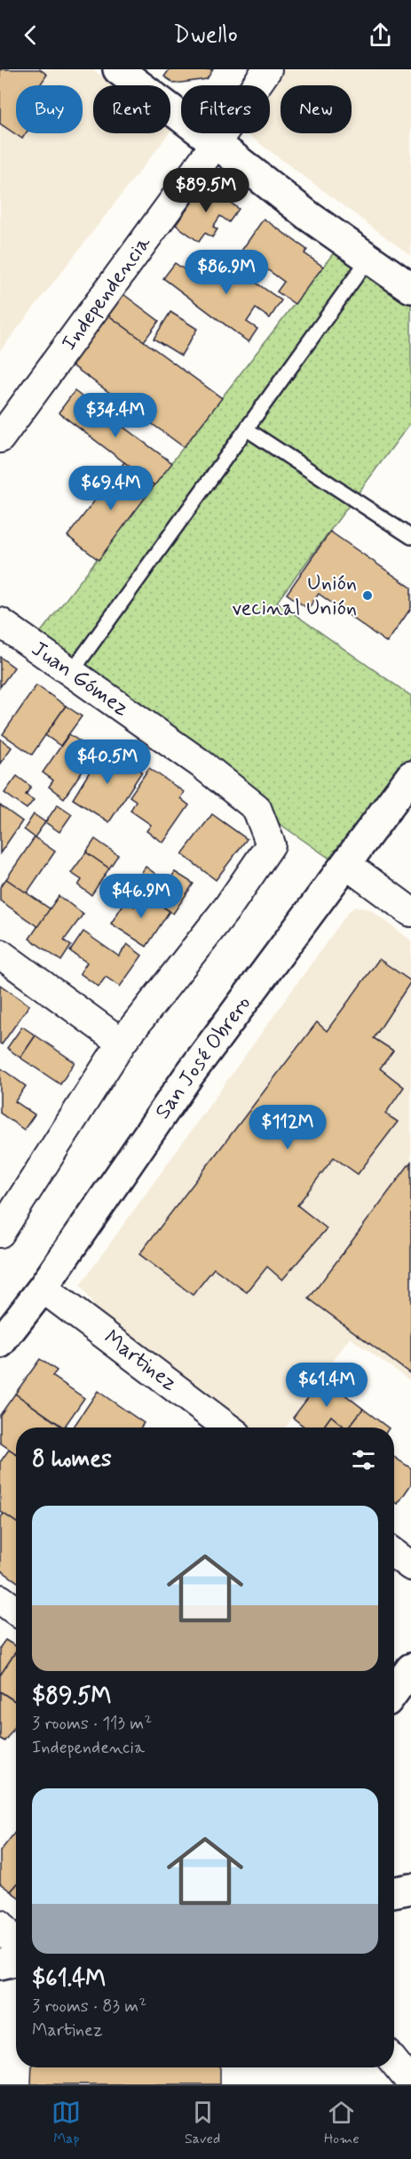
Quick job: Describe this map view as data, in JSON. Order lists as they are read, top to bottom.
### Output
{
  "streets": {
    "street": [
      "Independencia",
      "Juan Gómez",
      "San José Obrero",
      "Martinez"
    ]
  },
  "crossings": [
    ["San José Obrero", "Martinez"]
  ],
  "places": ["Unión vecinal Unión"],
  "page": {
    "header": "Dwello",
    "chip": [
      "Buy",
      "Rent",
      "Filters",
      "New"
    ],
    "price": [
      "$89.5M",
      "$86.9M",
      "$34.4M",
      "$69.4M",
      "$40.5M",
      "$46.9M",
      "$112M",
      "$61.4M"
    ],
    "heading": "8 homes",
    "list": [
      {
        "name": "$89.5M",
        "note": "3 rooms · 113 m² · Independencia"
      },
      {
        "name": "$61.4M",
        "note": "3 rooms · 83 m² · Martinez"
      }
    ],
    "tabs": ["Map", "Saved", "Home"]
  }
}
